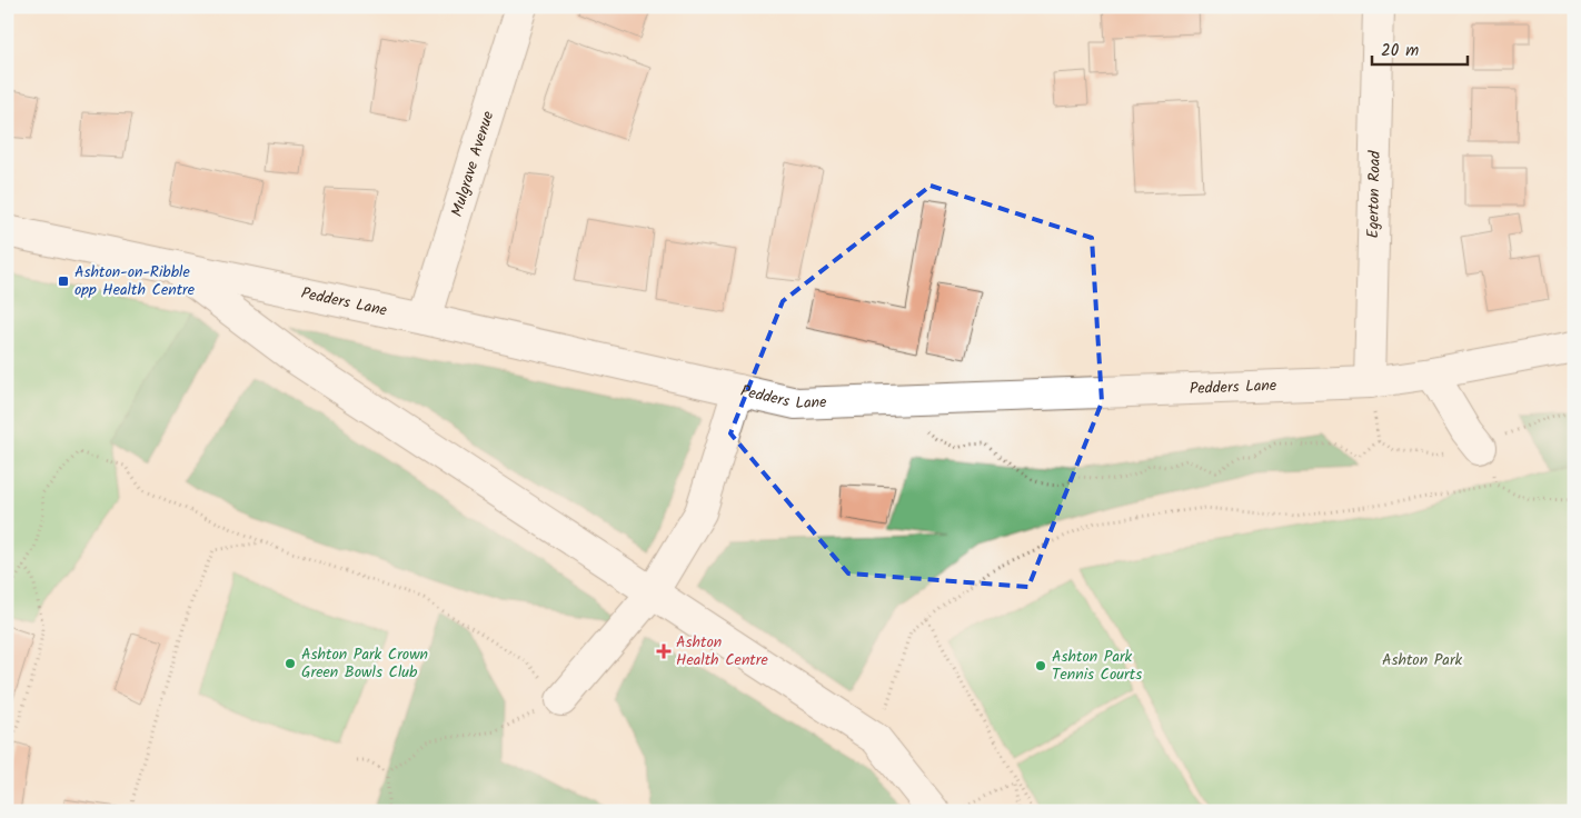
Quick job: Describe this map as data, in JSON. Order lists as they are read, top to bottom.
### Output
{
  "streets": {
    "street": ["Mulgrave Avenue", "Egerton Road", "Pedders Lane"]
  },
  "crossings": [
    ["Mulgrave Avenue", "Pedders Lane"],
    ["Egerton Road", "Pedders Lane"]
  ],
  "parks": ["Ashton Park"],
  "places": {
    "transit": ["Ashton-on-Ribble opp Health Centre"],
    "health": ["Ashton Health Centre"],
    "other": ["Ashton Park Crown Green Bowls Club", "Ashton Park Tennis Courts"]
  },
  "scale_bar": "20 m"
}
